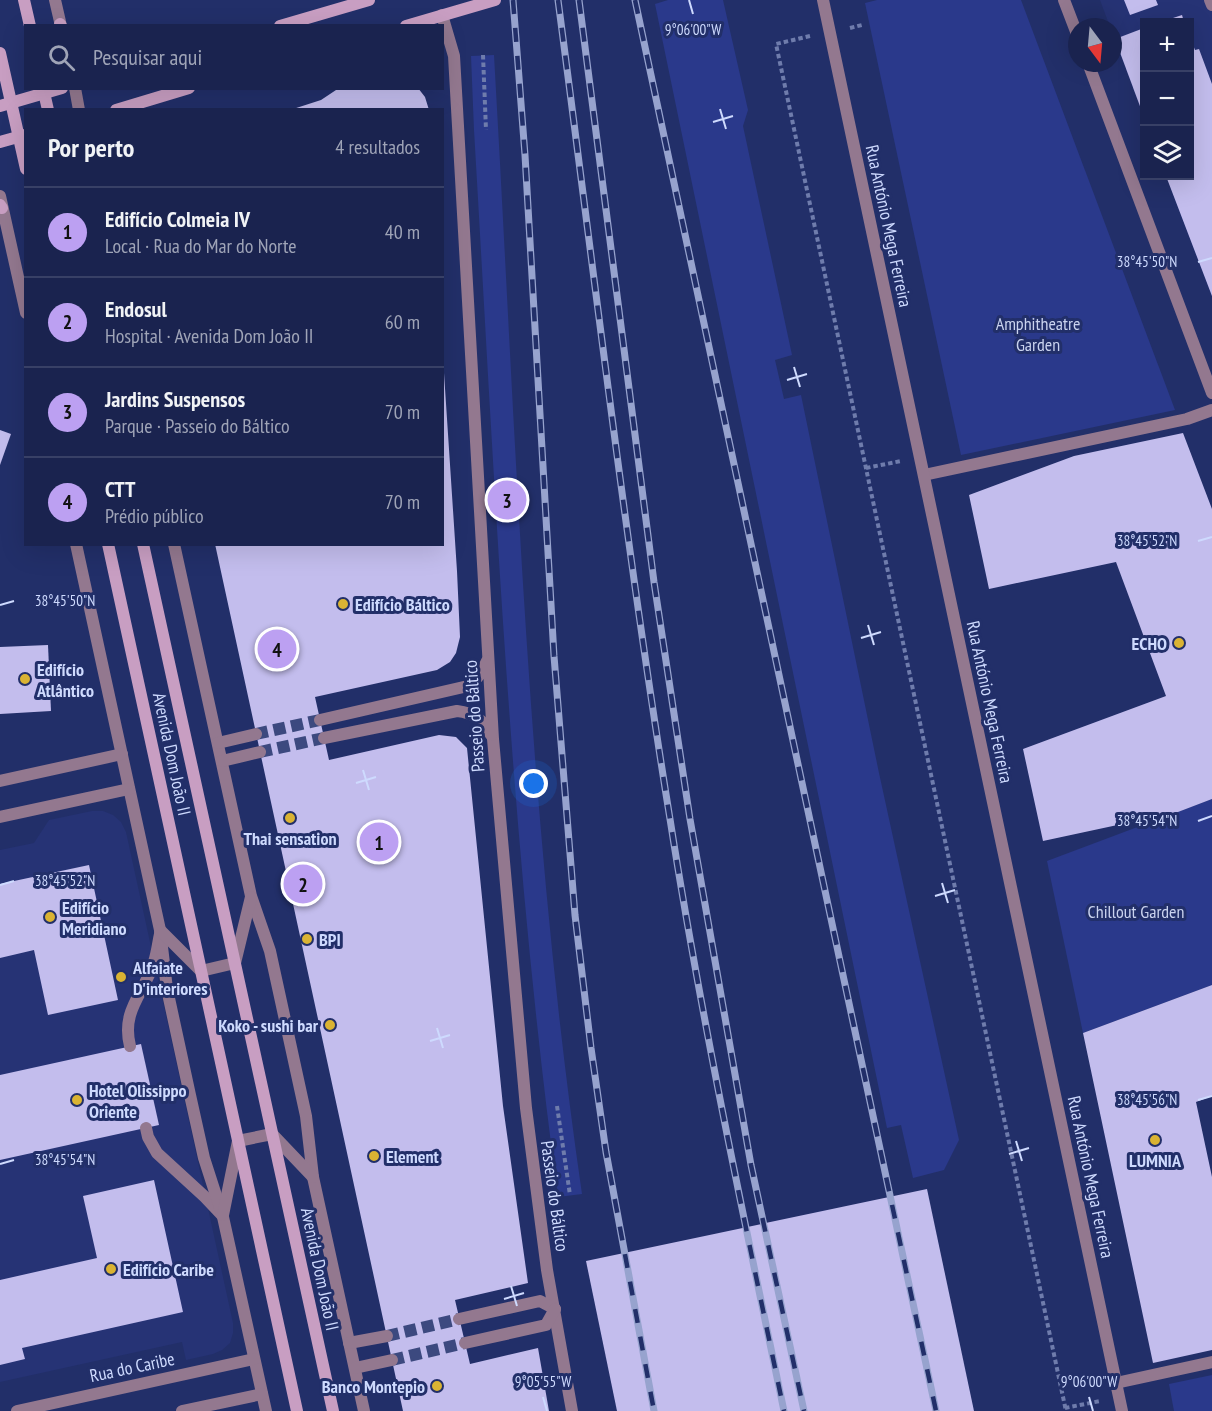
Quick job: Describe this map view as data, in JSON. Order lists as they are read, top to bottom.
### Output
{
  "streets": {
    "main road": ["Avenida Dom João II"],
    "street": ["Rua António Mega Ferreira", "Passeio do Báltico", "Rua do Caribe"]
  },
  "crossings": [
    ["Avenida Dom João II", "Rua do Caribe"]
  ],
  "parks": ["Amphitheatre Garden", "Chillout Garden"],
  "places": [
    "Edifício Báltico",
    "ECHO",
    "Edifício Atlântico",
    "Thai sensation",
    "Edifício Meridiano",
    "BPI",
    "Alfaiate D'interiores",
    "Koko - sushi bar",
    "Hotel Olissippo Oriente",
    "LUMNIA",
    "Element",
    "Edifício Caribe",
    "Banco Montepio"
  ],
  "north": "bottom",
  "page": {
    "map_buttons": ["+", "−"],
    "search": "Pesquisar aqui",
    "heading": ["Por perto", "4 resultados"],
    "list": [
      {
        "mark": "1",
        "name": "Edifício Colmeia IV",
        "note": "Local · Rua do Mar do Norte",
        "value": "40 m"
      },
      {
        "mark": "2",
        "name": "Endosul",
        "note": "Hospital · Avenida Dom João II",
        "value": "60 m"
      },
      {
        "mark": "3",
        "name": "Jardins Suspensos",
        "note": "Parque · Passeio do Báltico",
        "value": "70 m"
      },
      {
        "mark": "4",
        "name": "CTT",
        "note": "Prédio público",
        "value": "70 m"
      }
    ],
    "pins": [
      "3",
      "4",
      "1",
      "2"
    ]
  },
  "coordinates": [
    "9°06'00\"W",
    "38°45'50\"N",
    "38°45'52\"N",
    "38°45'54\"N",
    "38°45'56\"N",
    "9°05'55\"W"
  ]
}
